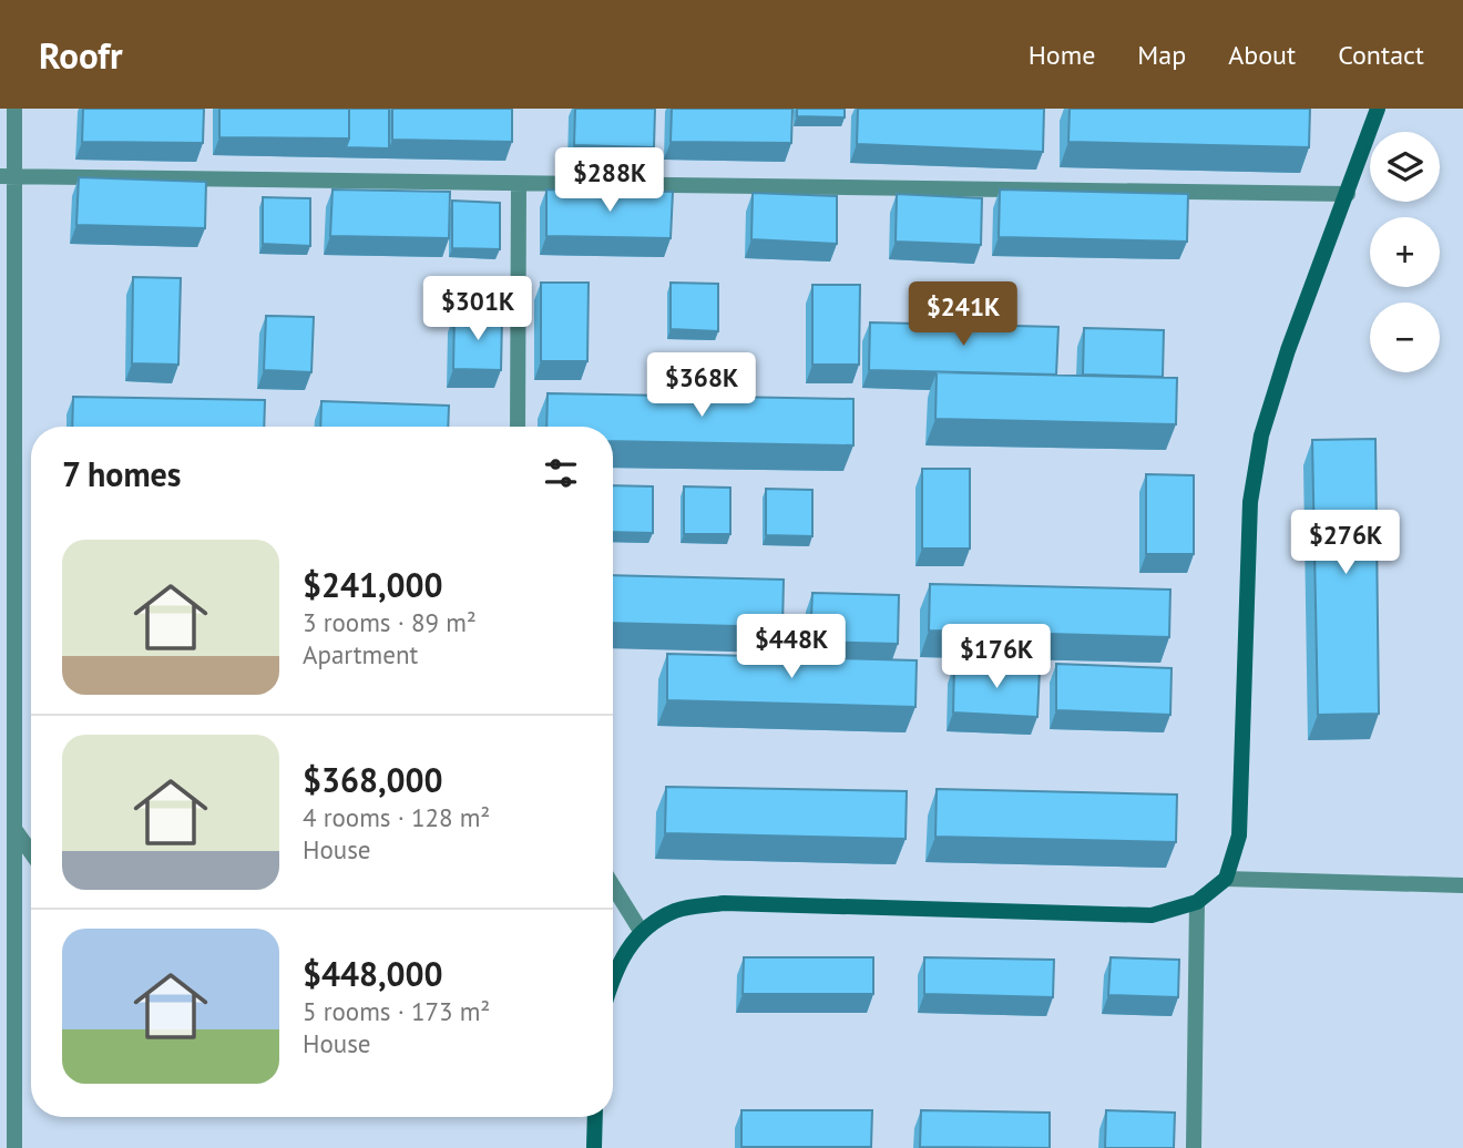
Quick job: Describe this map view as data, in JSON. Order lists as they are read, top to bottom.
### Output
{
  "page": {
    "header": "Roofr",
    "nav": [
      "Home",
      "Map",
      "About",
      "Contact"
    ],
    "map_buttons": ["+", "−"],
    "price": [
      "$288K",
      "$301K",
      "$241K",
      "$368K",
      "$276K",
      "$448K",
      "$176K"
    ],
    "heading": "7 homes",
    "list": [
      {
        "name": "$241,000",
        "note": "3 rooms · 89 m² · Apartment"
      },
      {
        "name": "$368,000",
        "note": "4 rooms · 128 m² · House"
      },
      {
        "name": "$448,000",
        "note": "5 rooms · 173 m² · House"
      }
    ]
  }
}
